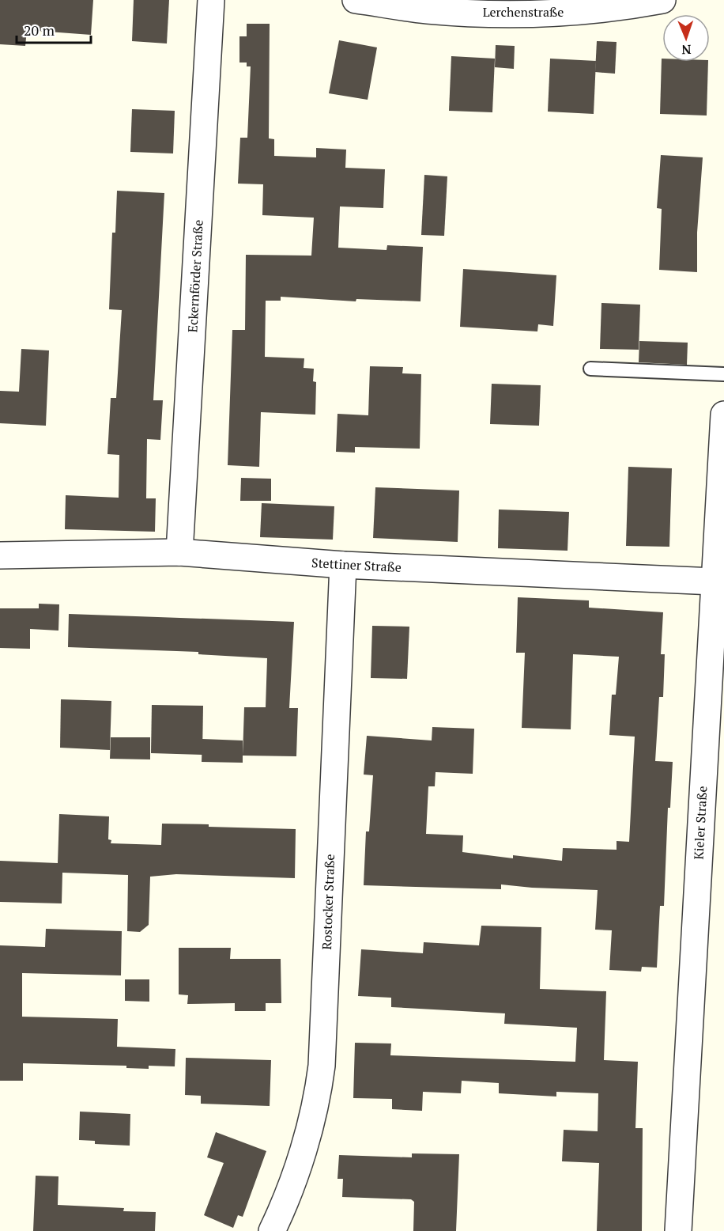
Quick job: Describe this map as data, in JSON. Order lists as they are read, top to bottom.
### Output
{
  "streets": {
    "street": [
      "Lerchenstraße",
      "Eckernförder Straße",
      "Stettiner Straße",
      "Kieler Straße",
      "Rostocker Straße"
    ]
  },
  "crossings": [
    ["Eckernförder Straße", "Stettiner Straße"],
    ["Stettiner Straße", "Kieler Straße"],
    ["Stettiner Straße", "Rostocker Straße"]
  ],
  "scale_bar": "20 m",
  "north": "bottom"
}
